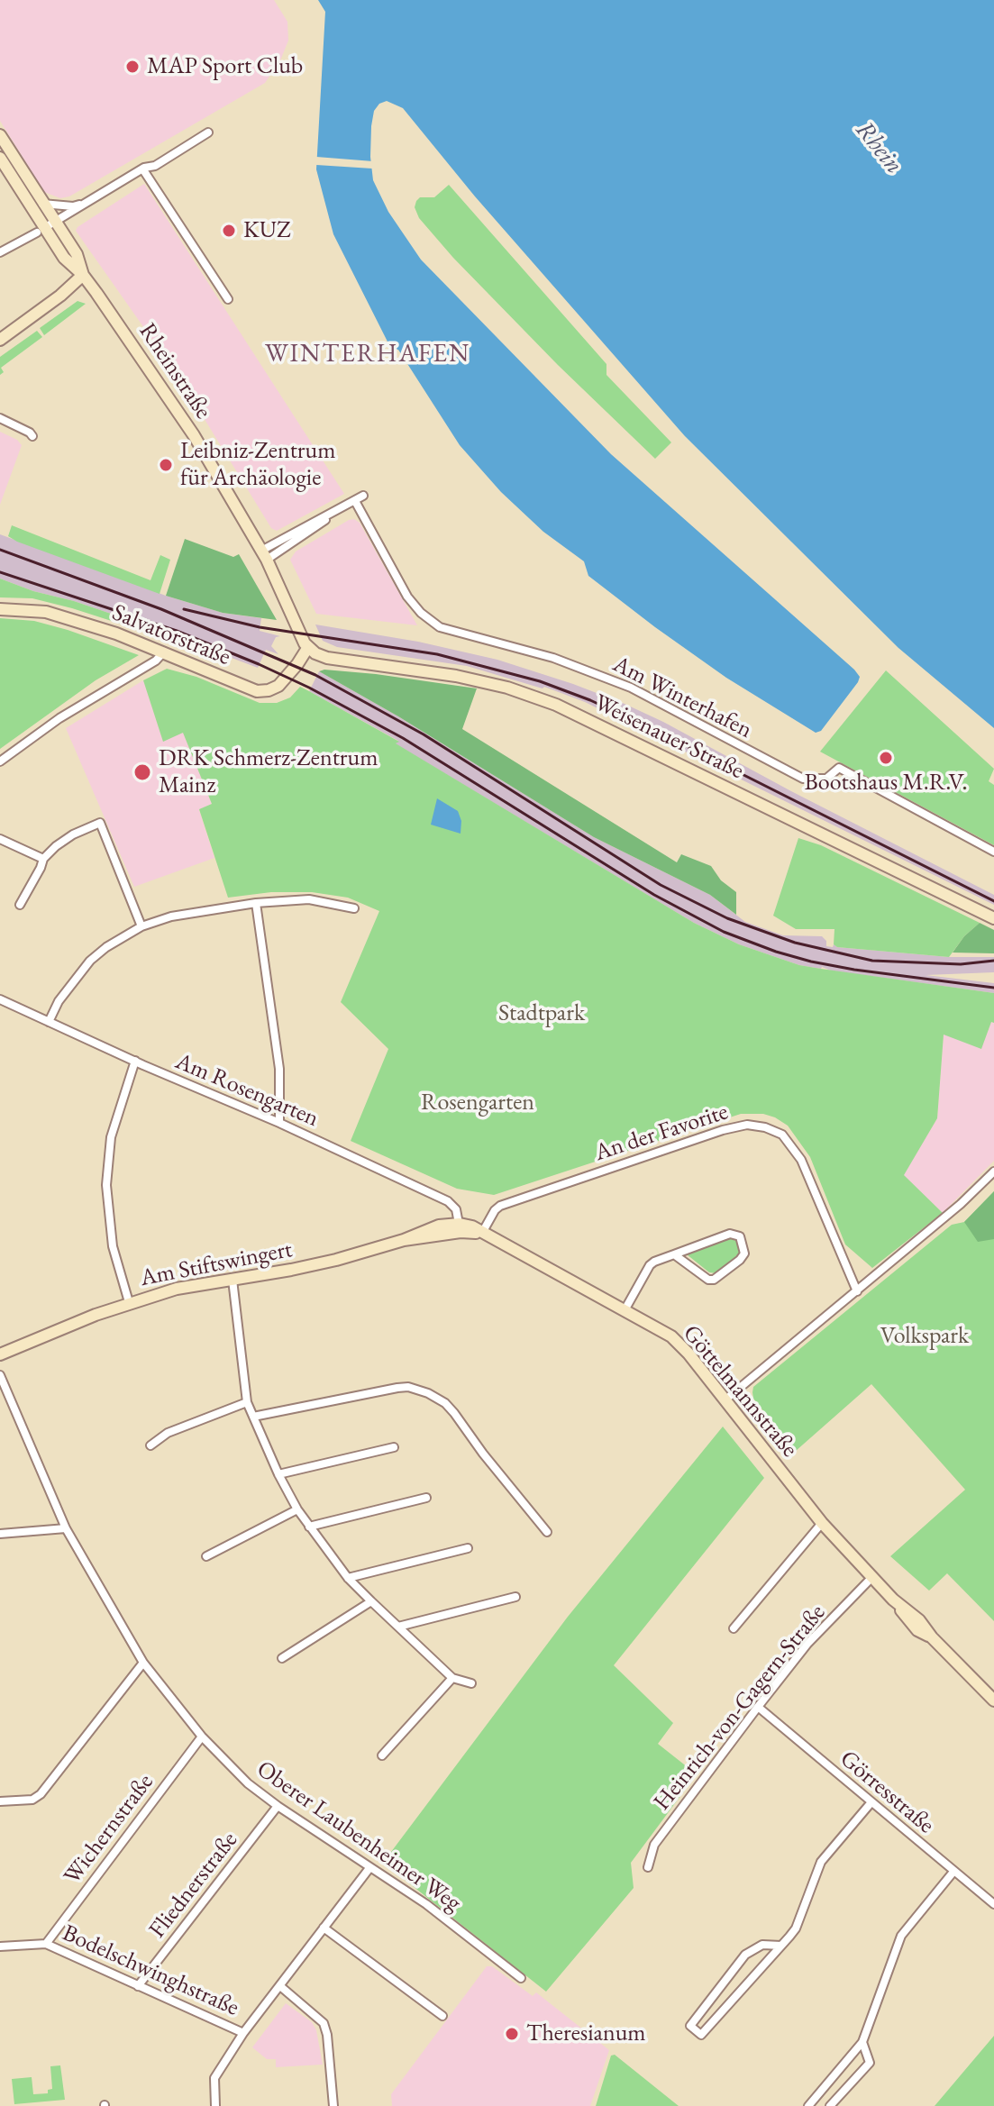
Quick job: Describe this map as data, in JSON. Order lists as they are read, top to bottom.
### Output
{
  "streets": {
    "street": [
      "Rheinstraße",
      "Salvatorstraße",
      "Am Winterhafen",
      "Weisenauer Straße",
      "Am Rosengarten",
      "An der Favorite",
      "Am Stiftswingert",
      "Göttelmannstraße",
      "Heinrich-von-Gagern-Straße",
      "Görresstraße",
      "Wichernstraße",
      "Oberer Laubenheimer Weg",
      "Fliednerstraße",
      "Bodelschwinghstraße"
    ]
  },
  "crossings": [
    ["Rheinstraße", "Salvatorstraße"],
    ["Rheinstraße", "Weisenauer Straße"],
    ["Salvatorstraße", "Weisenauer Straße"],
    ["Am Rosengarten", "Am Stiftswingert"],
    ["Am Rosengarten", "Göttelmannstraße"],
    ["An der Favorite", "Göttelmannstraße"],
    ["Am Stiftswingert", "Göttelmannstraße"],
    ["Göttelmannstraße", "Heinrich-von-Gagern-Straße"],
    ["Heinrich-von-Gagern-Straße", "Görresstraße"],
    ["Wichernstraße", "Oberer Laubenheimer Weg"],
    ["Wichernstraße", "Bodelschwinghstraße"],
    ["Oberer Laubenheimer Weg", "Fliednerstraße"],
    ["Fliednerstraße", "Bodelschwinghstraße"]
  ],
  "districts": ["WINTERHAFEN"],
  "water": ["Rhein"],
  "parks": ["Stadtpark", "Rosengarten", "Volkspark"],
  "places": [
    "MAP Sport Club",
    "KUZ",
    "Leibniz-Zentrum für Archäologie",
    "Bootshaus M.R.V.",
    "DRK Schmerz-Zentrum Mainz",
    "Theresianum"
  ]
}
